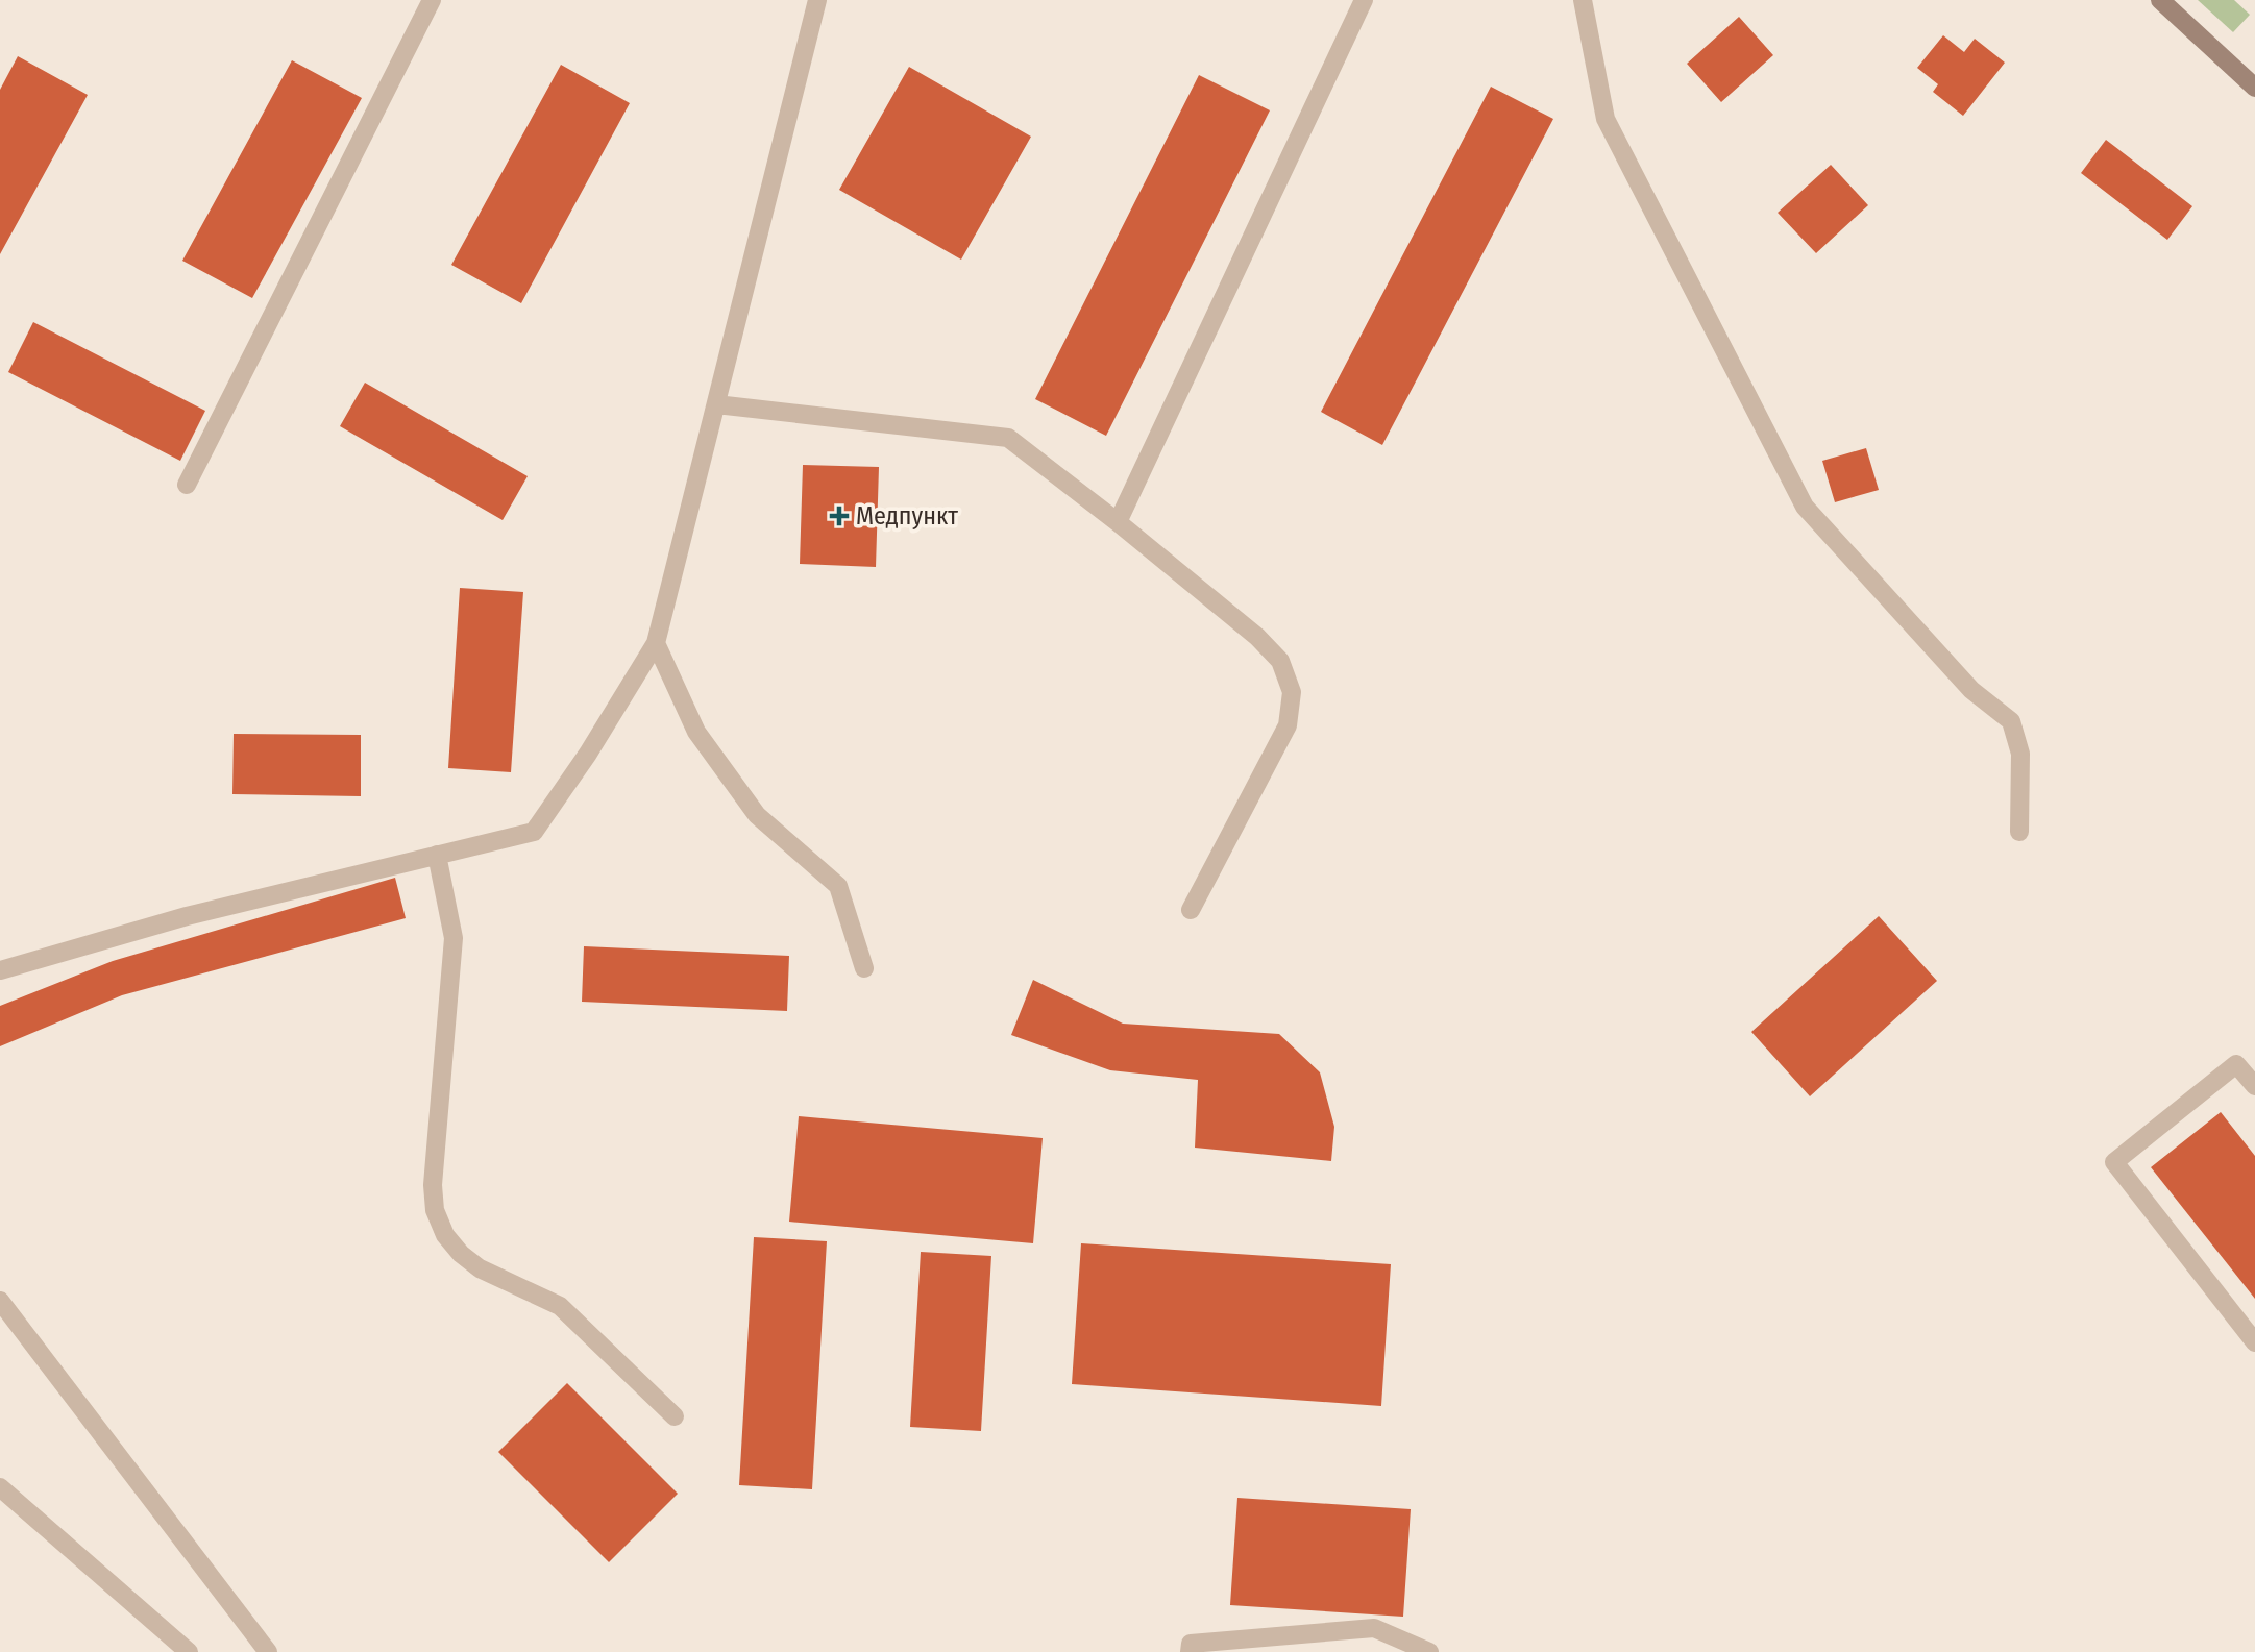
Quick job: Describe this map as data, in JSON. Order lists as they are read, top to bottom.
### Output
{
  "places": {
    "health": ["Медпункт"]
  }
}
